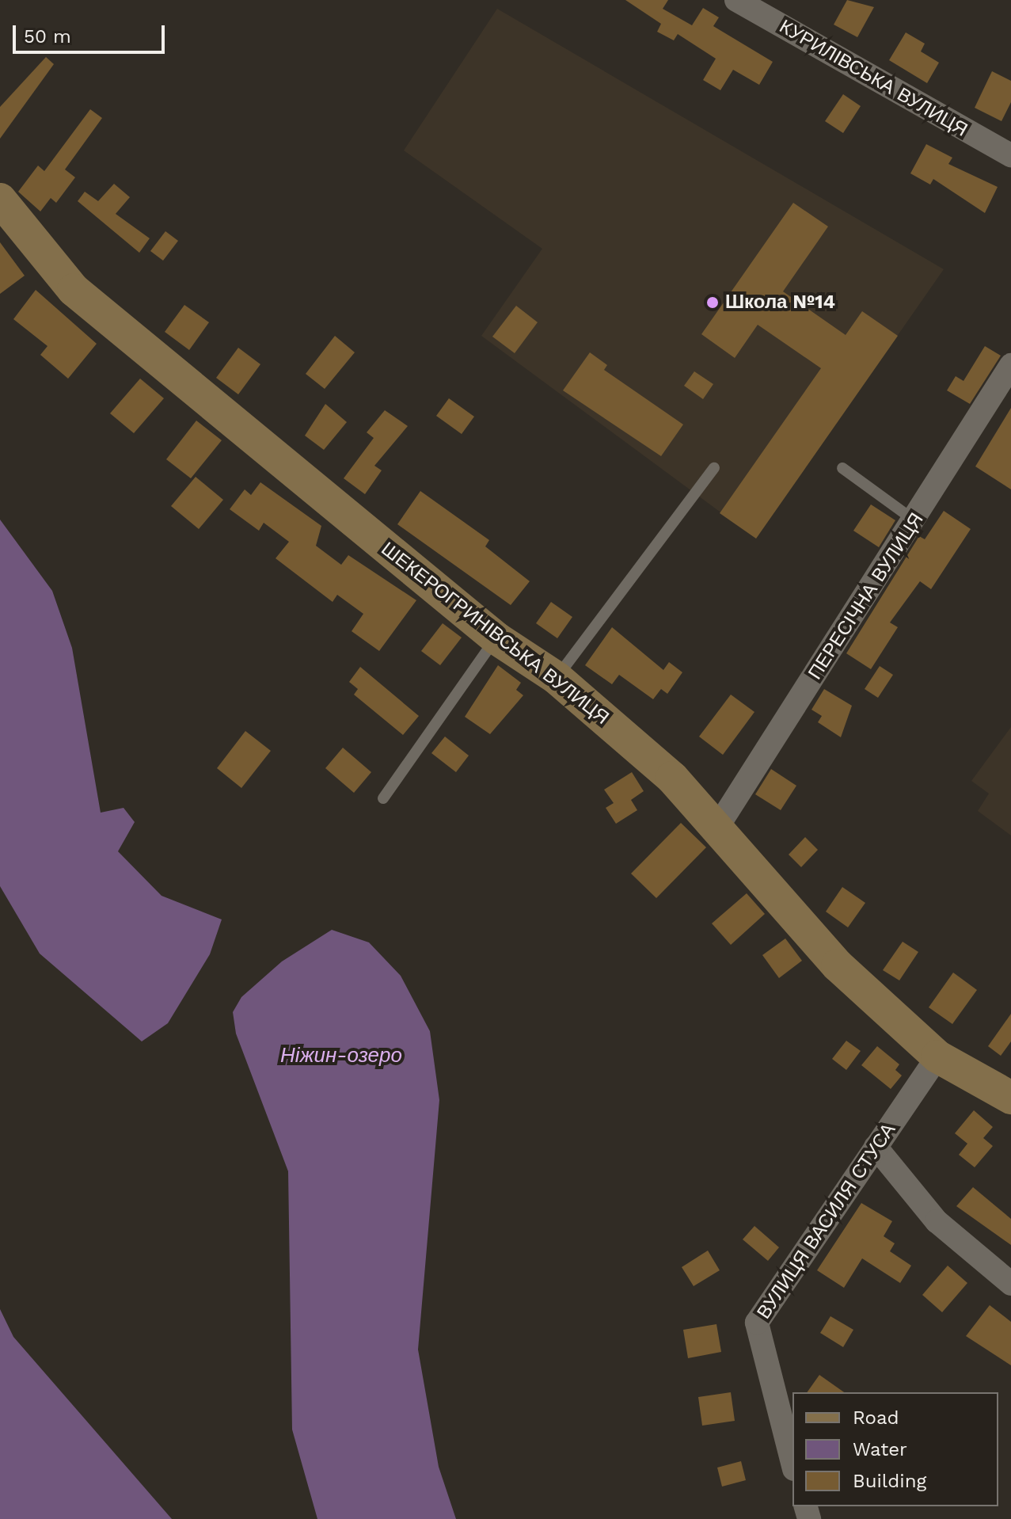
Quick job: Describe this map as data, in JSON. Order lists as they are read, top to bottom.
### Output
{
  "streets": {
    "street": [
      "КУРИЛІВСЬКА ВУЛИЦЯ",
      "ПЕРЕСІЧНА ВУЛИЦЯ",
      "ШЕКЕРОГРИНІВСЬКА ВУЛИЦЯ",
      "ВУЛИЦЯ ВАСИЛЯ СТУСА"
    ]
  },
  "crossings": [
    ["ПЕРЕСІЧНА ВУЛИЦЯ", "ШЕКЕРОГРИНІВСЬКА ВУЛИЦЯ"],
    ["ШЕКЕРОГРИНІВСЬКА ВУЛИЦЯ", "ВУЛИЦЯ ВАСИЛЯ СТУСА"]
  ],
  "water": ["Ніжин-озеро"],
  "places": ["Школа №14"],
  "legend": ["Road", "Water", "Building"],
  "scale_bar": "50 m"
}
